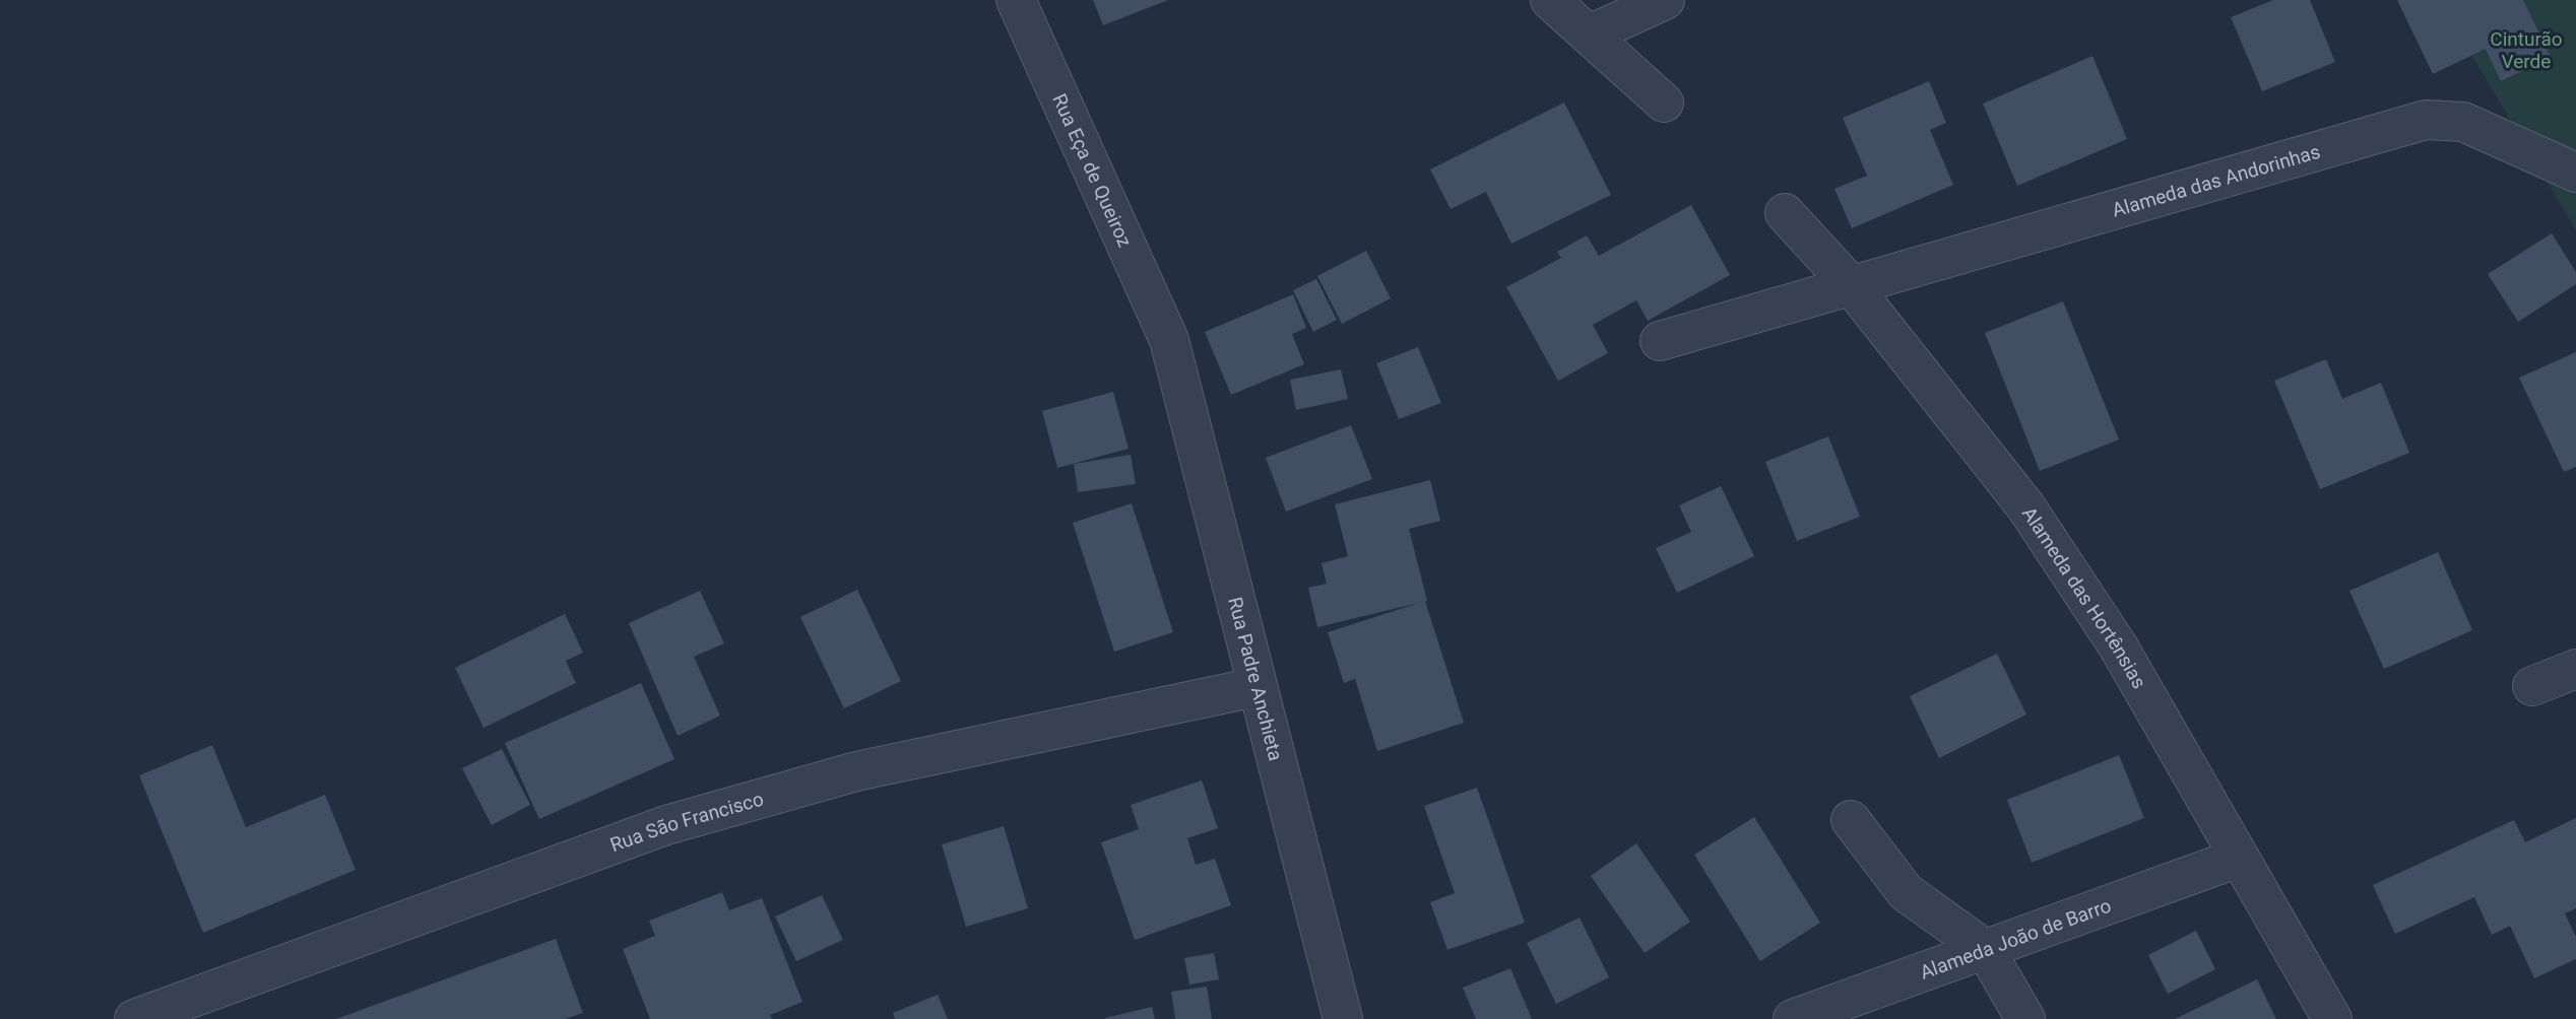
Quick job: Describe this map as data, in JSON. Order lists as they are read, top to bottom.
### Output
{
  "streets": {
    "street": [
      "Rua Eça de Queiroz",
      "Alameda das Andorinhas",
      "Alameda das Hortênsias",
      "Rua Padre Anchieta",
      "Rua São Francisco",
      "Alameda João de Barro"
    ]
  },
  "crossings": [
    ["Rua Eça de Queiroz", "Rua Padre Anchieta"],
    ["Alameda das Andorinhas", "Alameda das Hortênsias"],
    ["Alameda das Hortênsias", "Alameda João de Barro"],
    ["Rua Padre Anchieta", "Rua São Francisco"]
  ],
  "parks": ["Cinturão Verde"]
}
